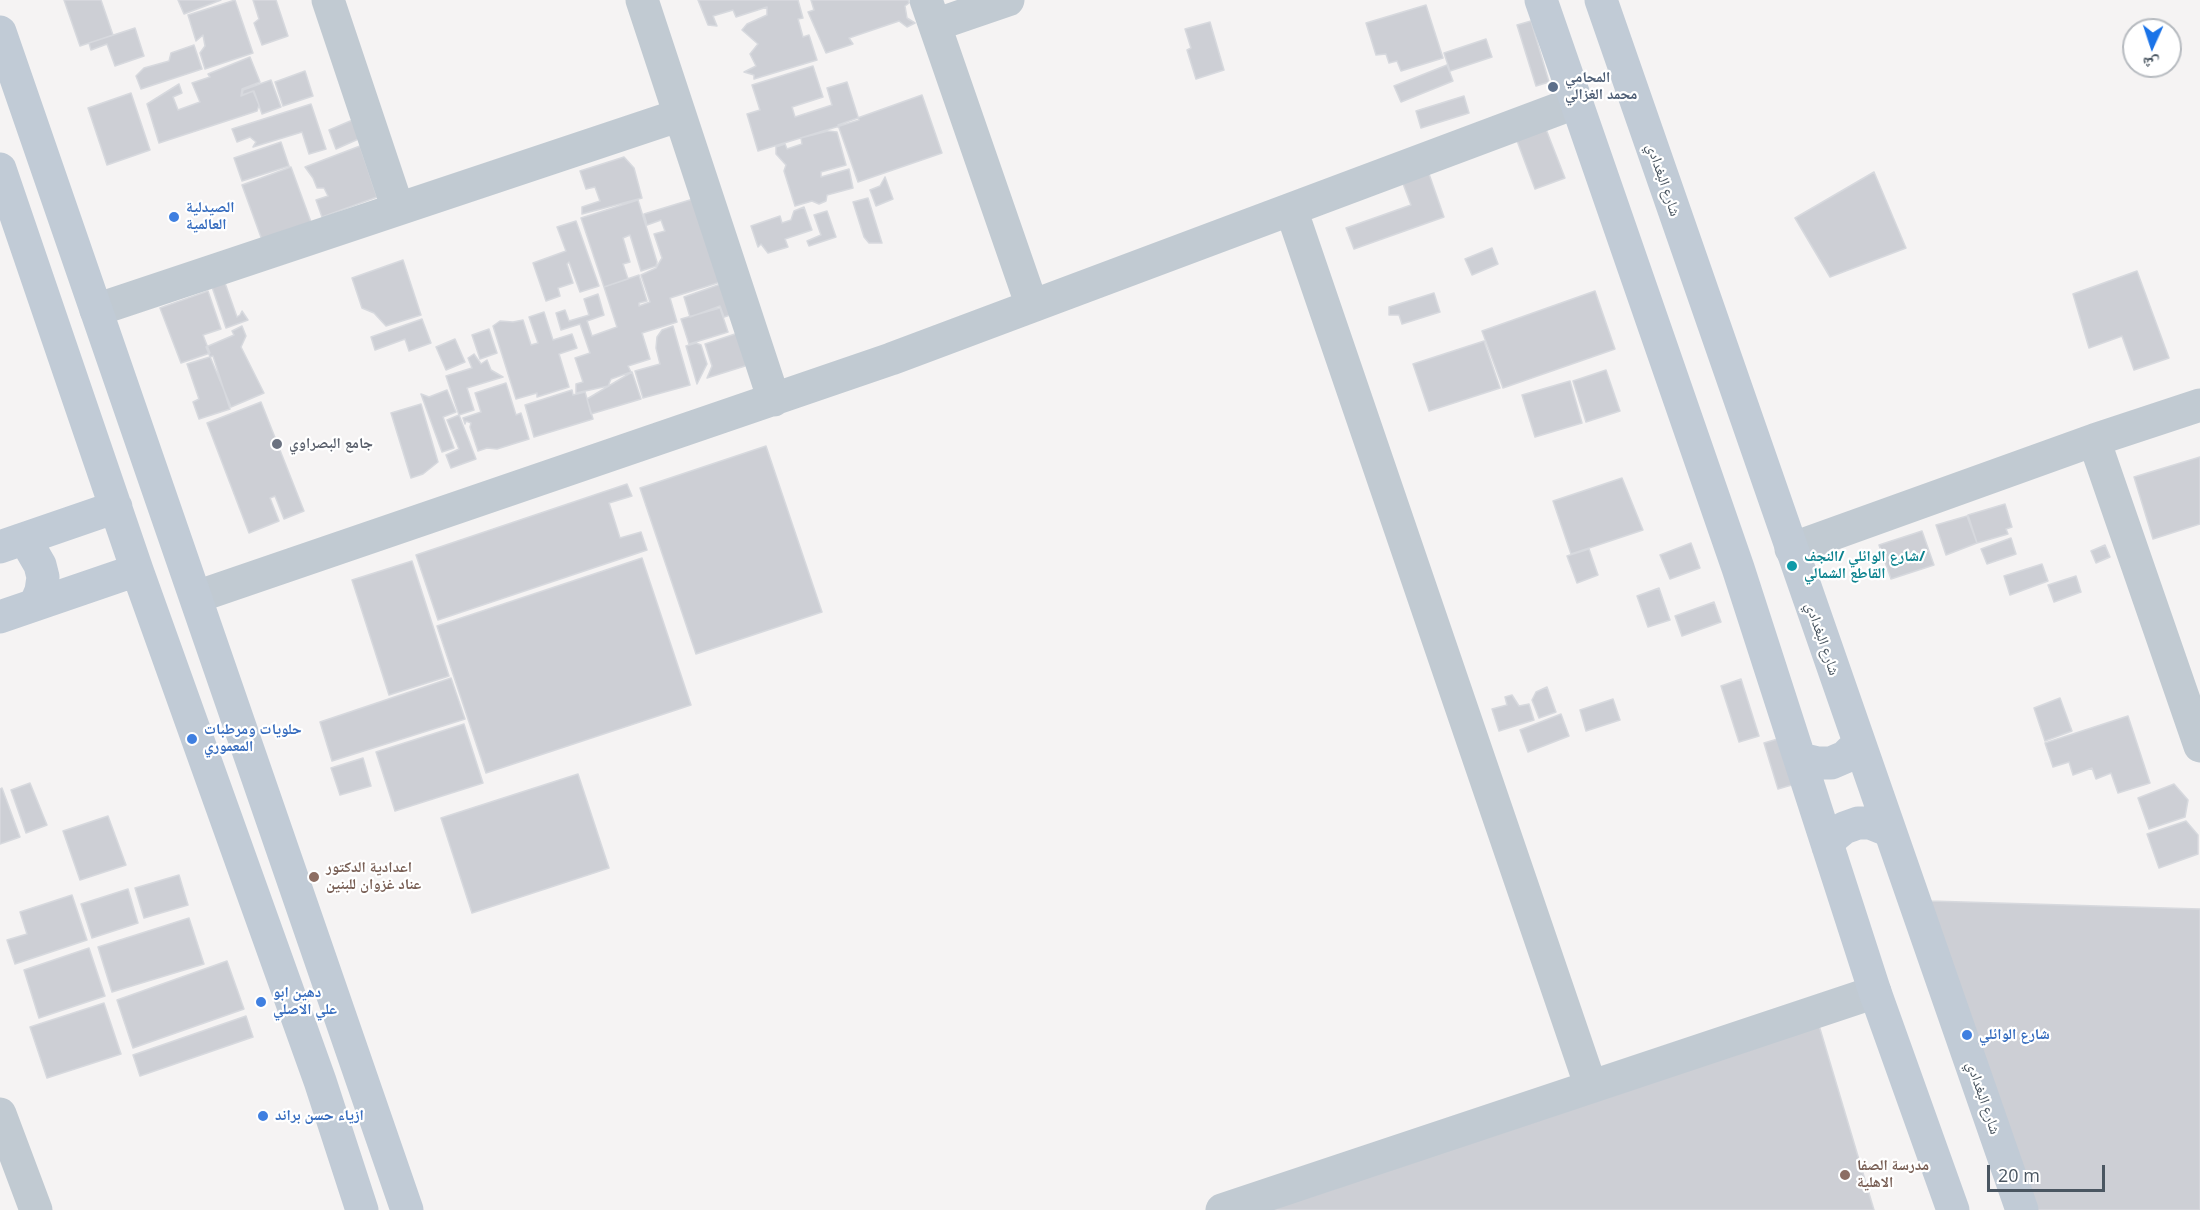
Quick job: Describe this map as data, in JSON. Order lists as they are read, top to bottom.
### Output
{
  "streets": {
    "street": ["شارع البغدادي"]
  },
  "places": [
    "المحامي محمد الغزالي",
    "الصيدلية العالمية",
    "جامع البصراوي",
    "شارع الوائلي /النجف/ القاطع الشمالي",
    "حلويات ومرطبات المعموري",
    "اعدادية الدكتور عناد غزوان للبنين",
    "دهين ابو علي الاصلي",
    "شارع الوائلي",
    "ازياء حسن براند",
    "مدرسة الصفا الاهلية"
  ],
  "scale_bar": "20 m",
  "north": "bottom"
}
